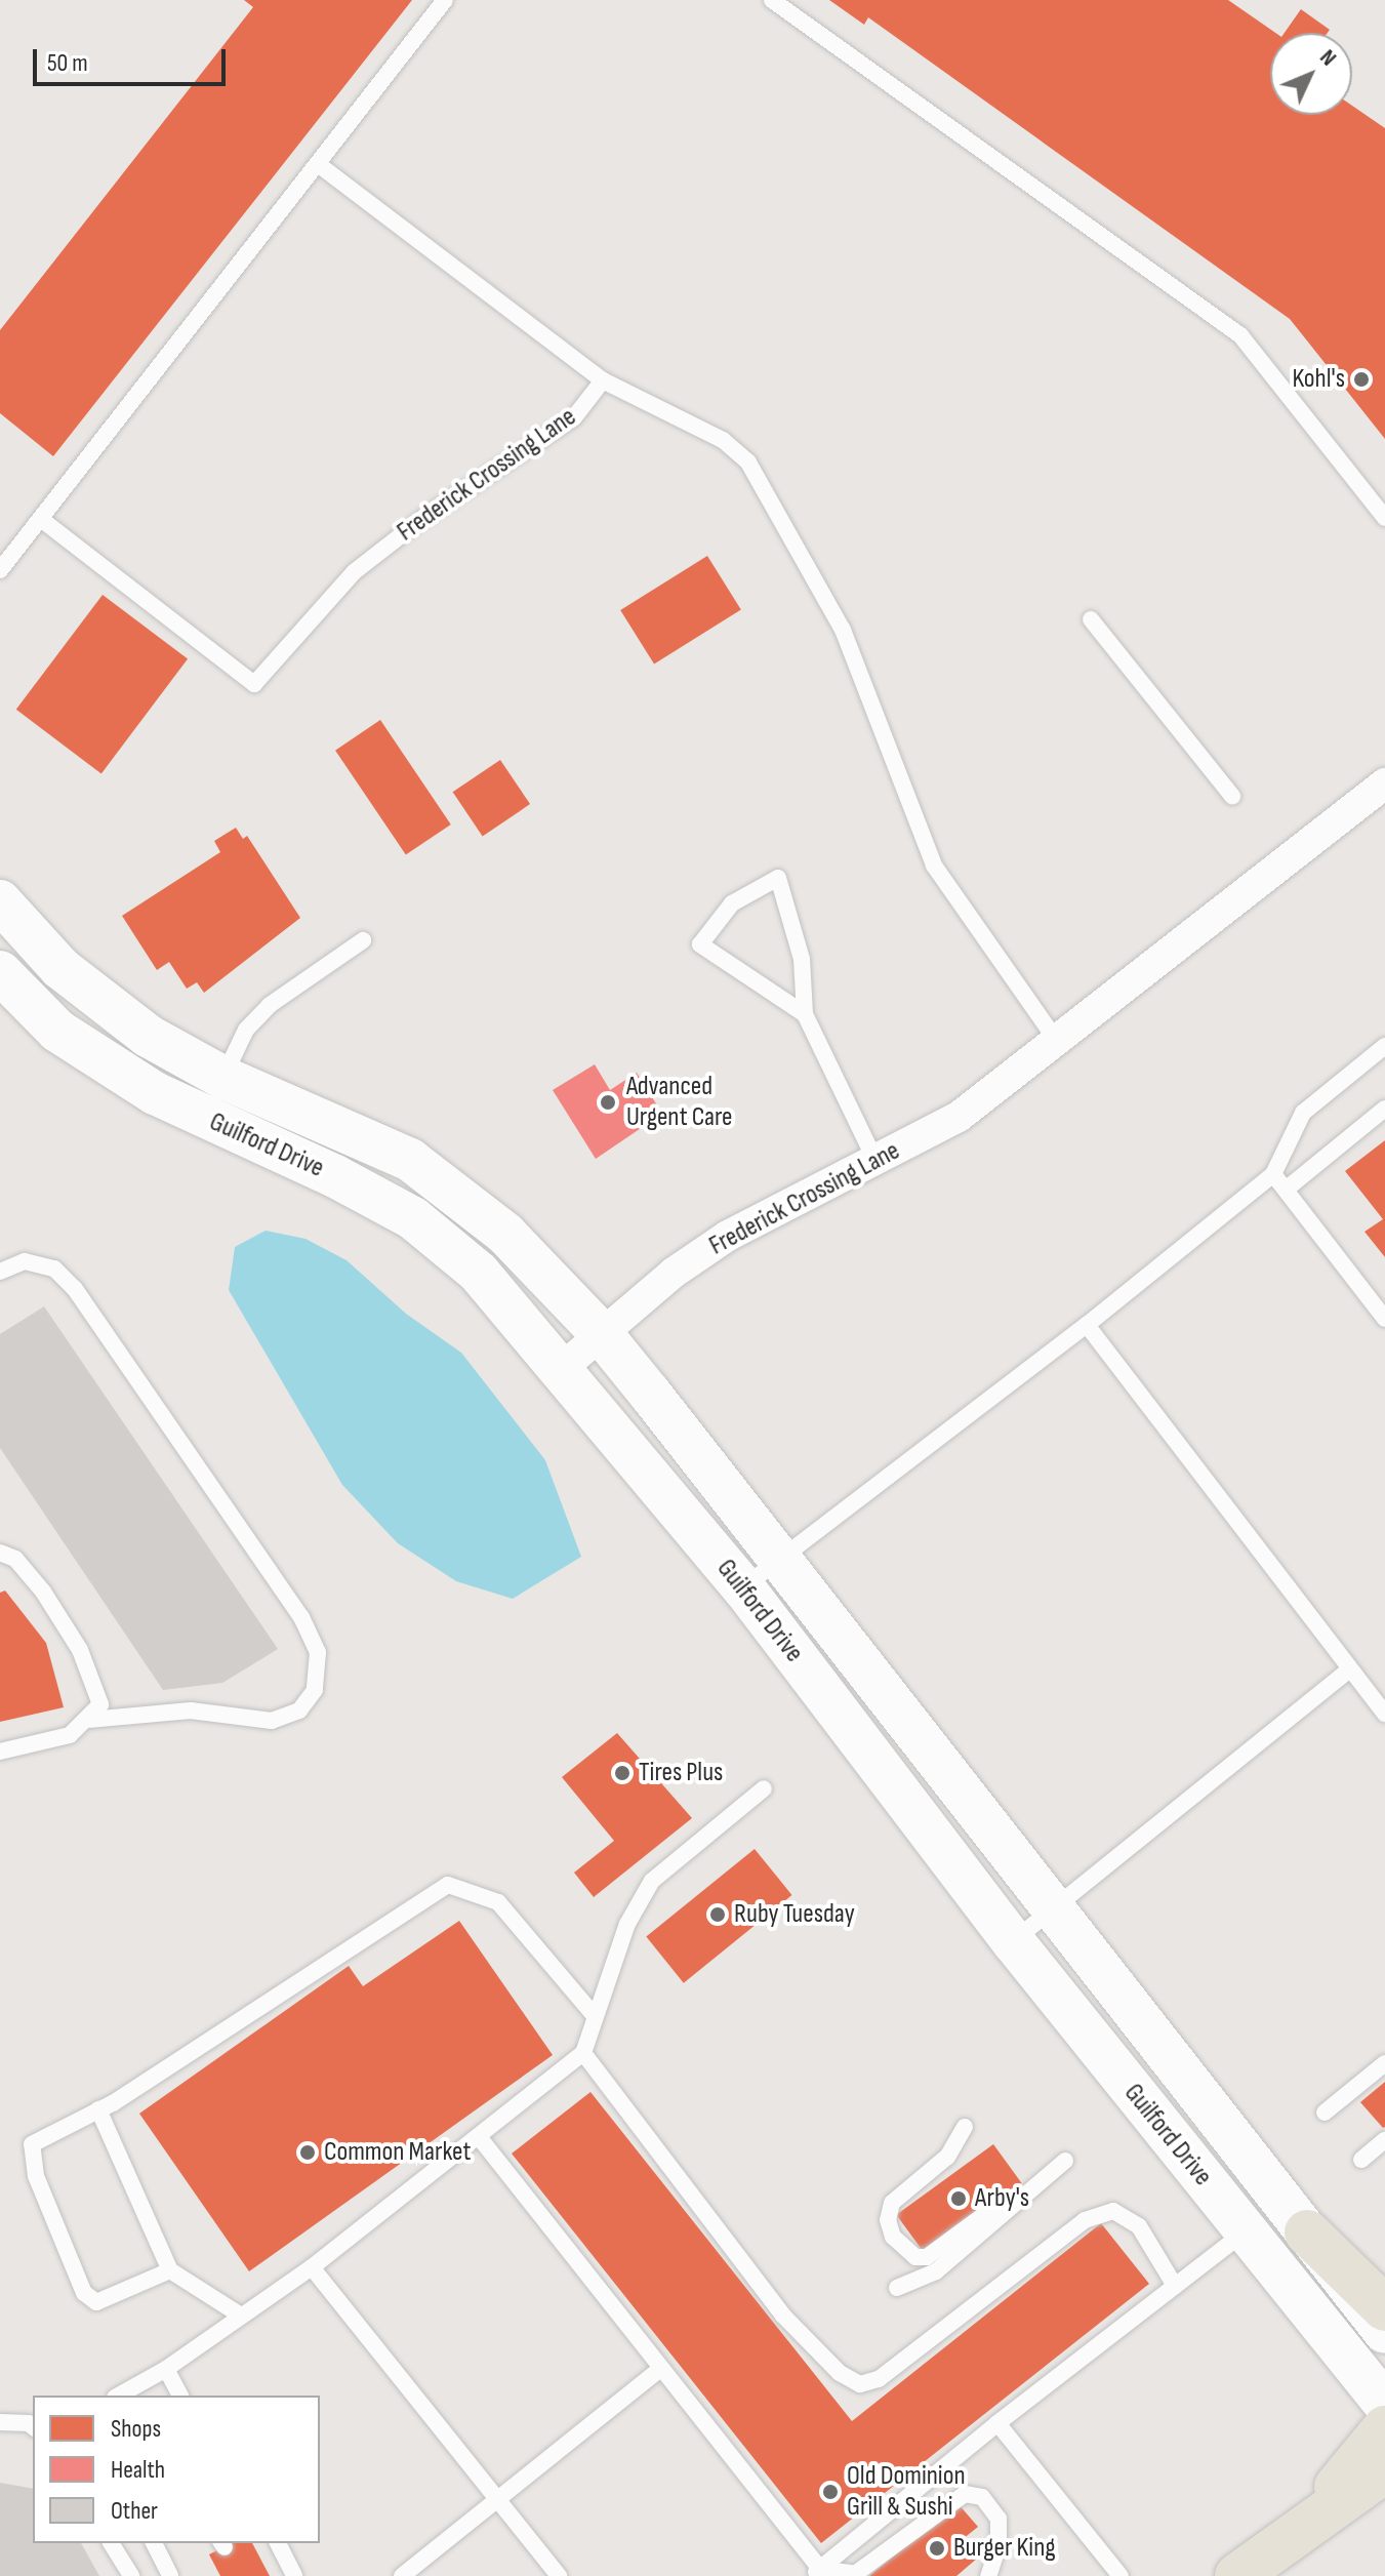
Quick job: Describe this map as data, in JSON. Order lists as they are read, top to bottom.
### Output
{
  "streets": {
    "main road": ["Guilford Drive"],
    "street": ["Frederick Crossing Lane"]
  },
  "crossings": [
    ["Frederick Crossing Lane", "Guilford Drive"]
  ],
  "places": [
    "Kohl's",
    "Advanced Urgent Care",
    "Tires Plus",
    "Ruby Tuesday",
    "Common Market",
    "Arby's",
    "Old Dominion Grill & Sushi",
    "Burger King"
  ],
  "legend": ["Shops", "Health", "Other"],
  "scale_bar": "50 m",
  "north": "top right"
}
